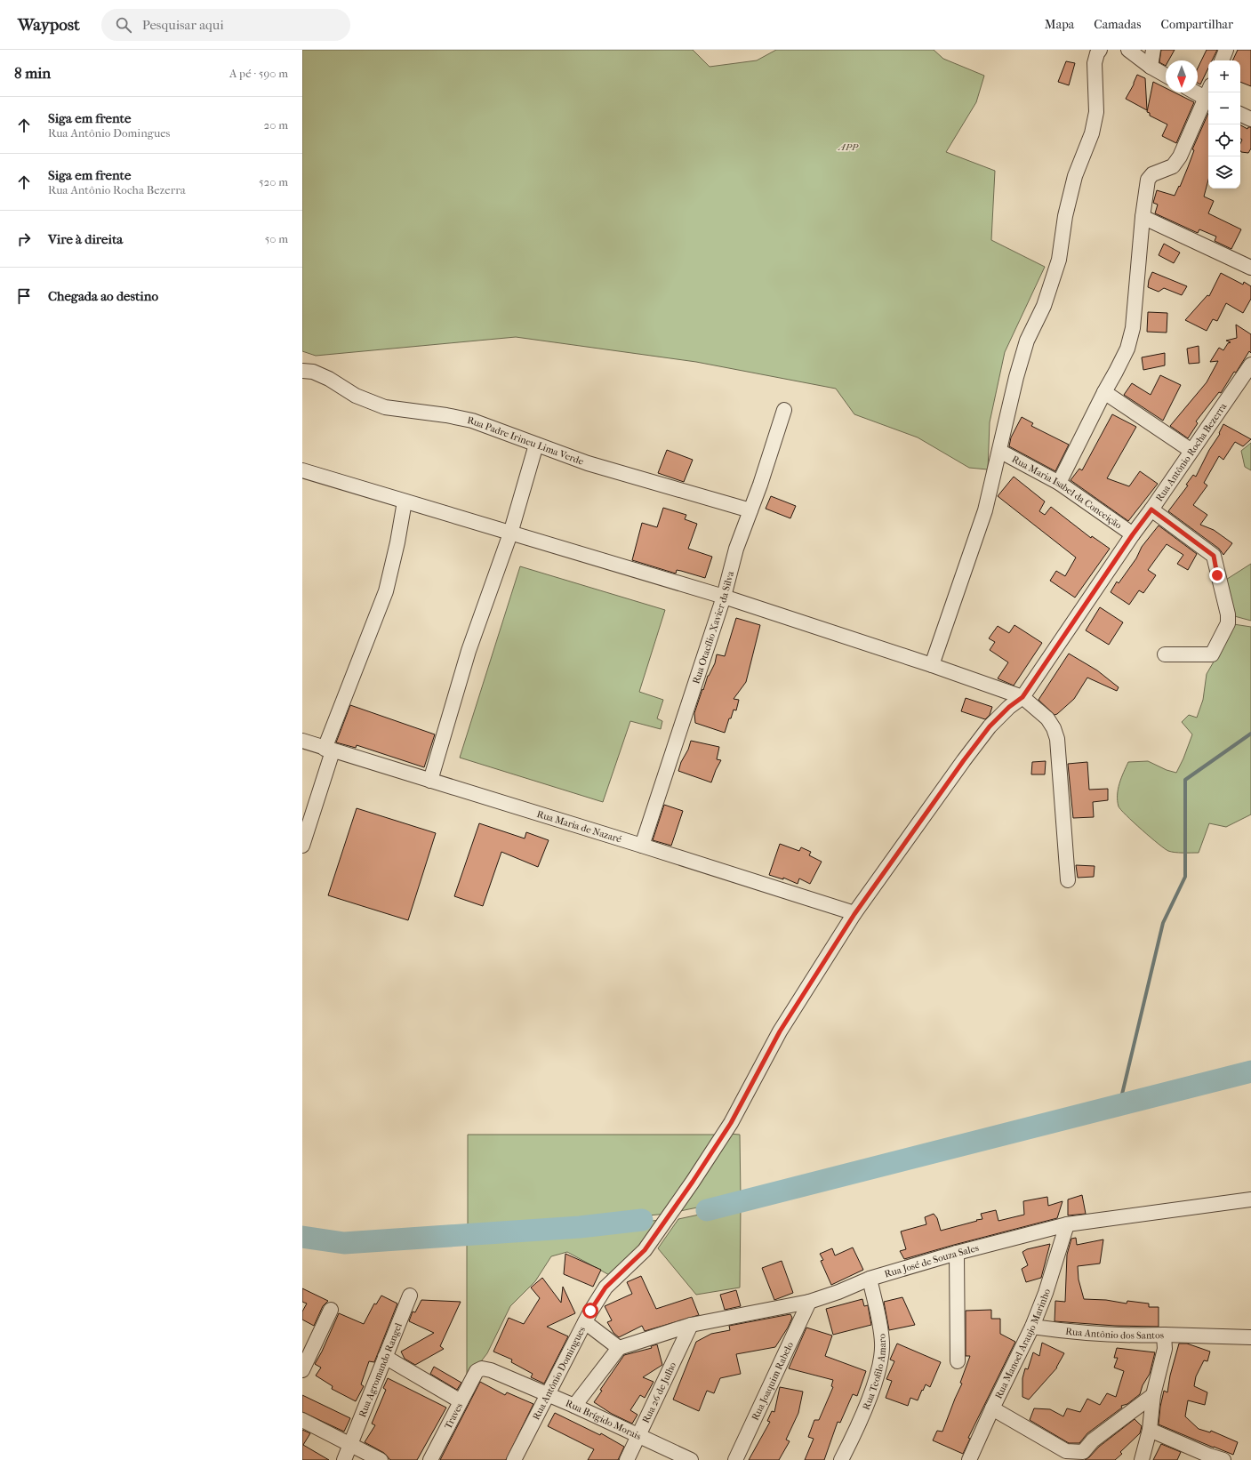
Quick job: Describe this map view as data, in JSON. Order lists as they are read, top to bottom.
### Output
{
  "streets": {
    "street": [
      "Rua Padre Irineu Lima Verde",
      "Rua Antônio Rocha Bezerra",
      "Rua Maria Isabel da Conceição",
      "Rua Otacílio Xavier da Silva",
      "Rua Maria de Nazaré",
      "Rua José de Souza Sales",
      "Rua Antônio dos Santos",
      "Rua Manoel Araujo Marinho",
      "Rua Agromando Rangel",
      "Rua Teofilo Amaro",
      "Rua Antônio Domingues",
      "Rua Joaquim Rabelo",
      "Rua 26 de Julho",
      "Traves",
      "Rua Brígido Morais"
    ]
  },
  "crossings": [
    ["Rua Padre Irineu Lima Verde", "Rua Otacílio Xavier da Silva"],
    ["Rua Antônio Rocha Bezerra", "Rua Maria Isabel da Conceição"],
    ["Rua Antônio Rocha Bezerra", "Rua Maria de Nazaré"],
    ["Rua Antônio Rocha Bezerra", "Rua Antônio Domingues"],
    ["Rua Otacílio Xavier da Silva", "Rua Maria de Nazaré"],
    ["Rua José de Souza Sales", "Rua Manoel Araujo Marinho"],
    ["Rua José de Souza Sales", "Rua Teofilo Amaro"],
    ["Rua José de Souza Sales", "Rua Joaquim Rabelo"],
    ["Rua José de Souza Sales", "Rua 26 de Julho"],
    ["Rua Antônio dos Santos", "Rua Manoel Araujo Marinho"],
    ["Rua Antônio Domingues", "Rua Brígido Morais"],
    ["Rua 26 de Julho", "Rua Brígido Morais"],
    ["Traves", "Rua Brígido Morais"]
  ],
  "parks": ["APP"],
  "north": "bottom",
  "page": {
    "header": "Waypost",
    "search": "Pesquisar aqui",
    "nav": ["Mapa", "Camadas", "Compartilhar"],
    "heading": ["8 min", "A pé · 590 m"],
    "map_buttons": ["+", "−"],
    "list": [
      ["Siga em frente", "Rua Antônio Domingues", "20 m"],
      ["Siga em frente", "Rua Antônio Rocha Bezerra", "520 m"],
      ["Vire à direita", "50 m"],
      "Chegada ao destino"
    ]
  }
}
